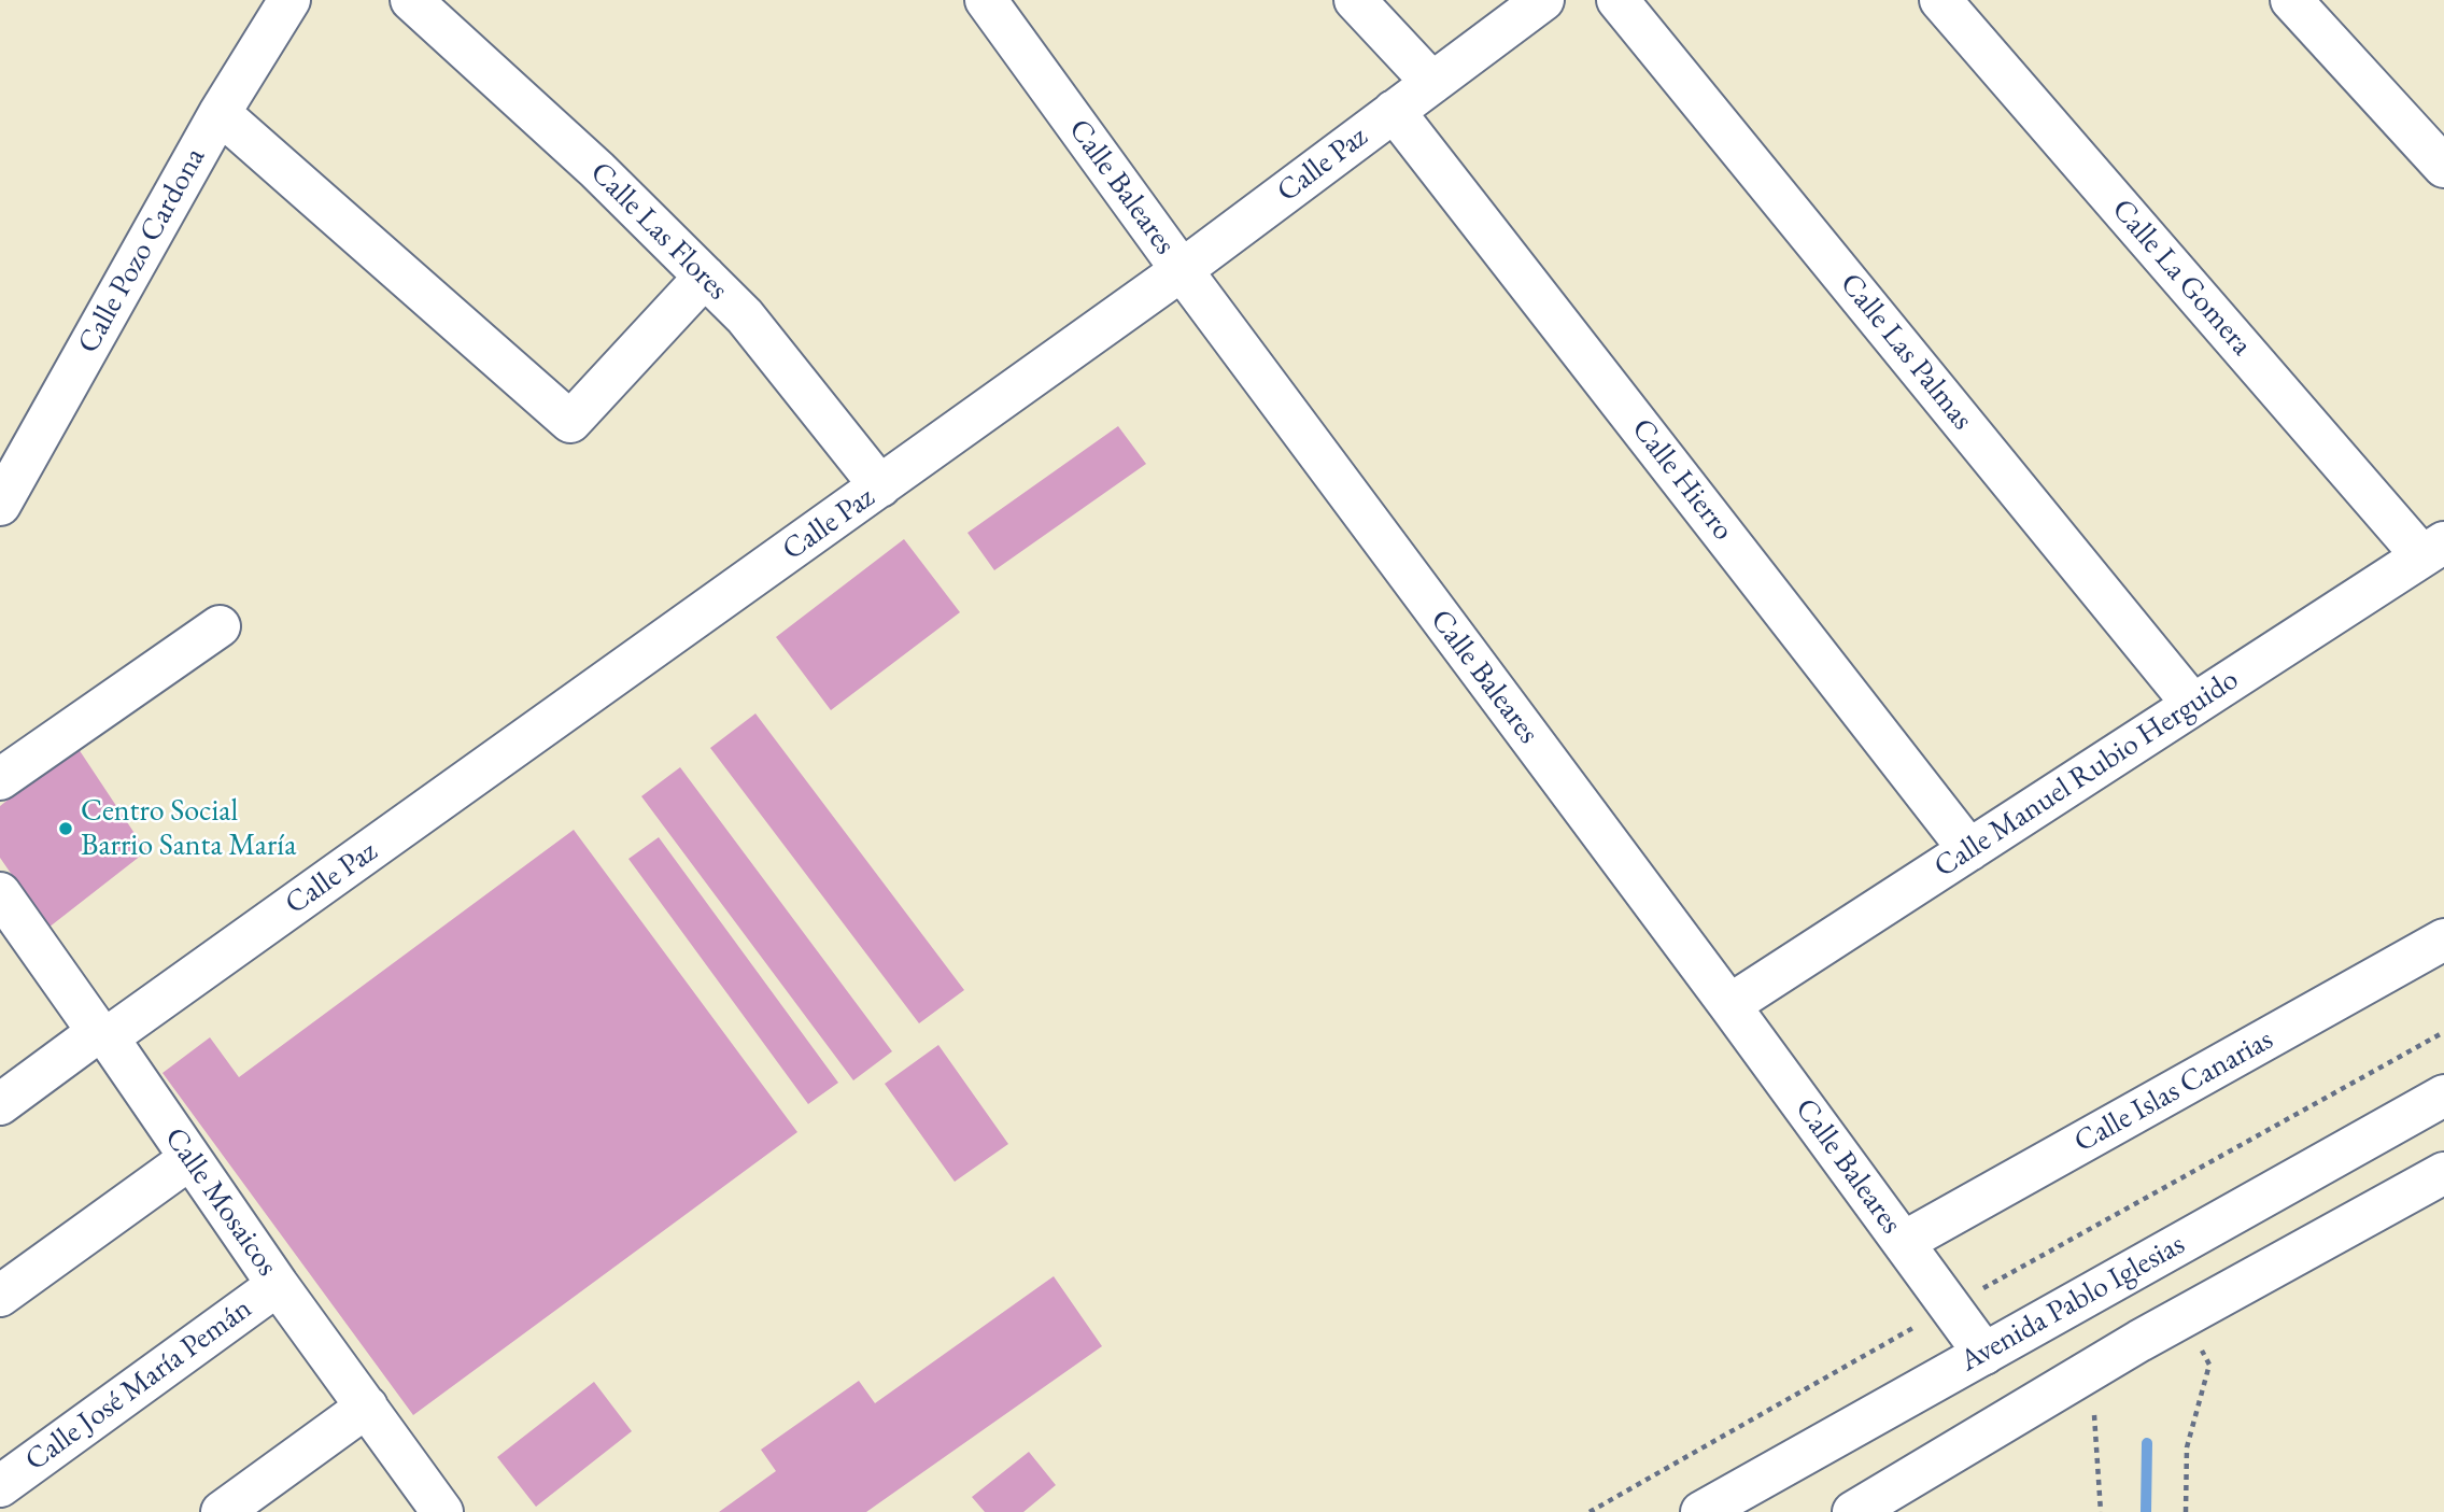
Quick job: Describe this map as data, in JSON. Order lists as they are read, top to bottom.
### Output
{
  "streets": {
    "street": [
      "Calle Paz",
      "Calle Baleares",
      "Calle Las Flores",
      "Calle Pozo Cardona",
      "Calle La Gomera",
      "Calle Las Palmas",
      "Calle Hierro",
      "Calle Manuel Rubio Herguido",
      "Calle Islas Canarias",
      "Calle Mosaicos",
      "Avenida Pablo Iglesias",
      "Calle José María Pemán"
    ]
  },
  "crossings": [
    ["Calle Paz", "Calle Baleares"],
    ["Calle Paz", "Calle Las Flores"],
    ["Calle Paz", "Calle Hierro"],
    ["Calle Paz", "Calle Mosaicos"],
    ["Calle Baleares", "Calle Manuel Rubio Herguido"],
    ["Calle Baleares", "Calle Islas Canarias"],
    ["Calle Baleares", "Avenida Pablo Iglesias"],
    ["Calle La Gomera", "Calle Manuel Rubio Herguido"],
    ["Calle Las Palmas", "Calle Manuel Rubio Herguido"],
    ["Calle Hierro", "Calle Manuel Rubio Herguido"],
    ["Calle Mosaicos", "Calle José María Pemán"]
  ],
  "places": ["Centro Social Barrio Santa María"]
}
